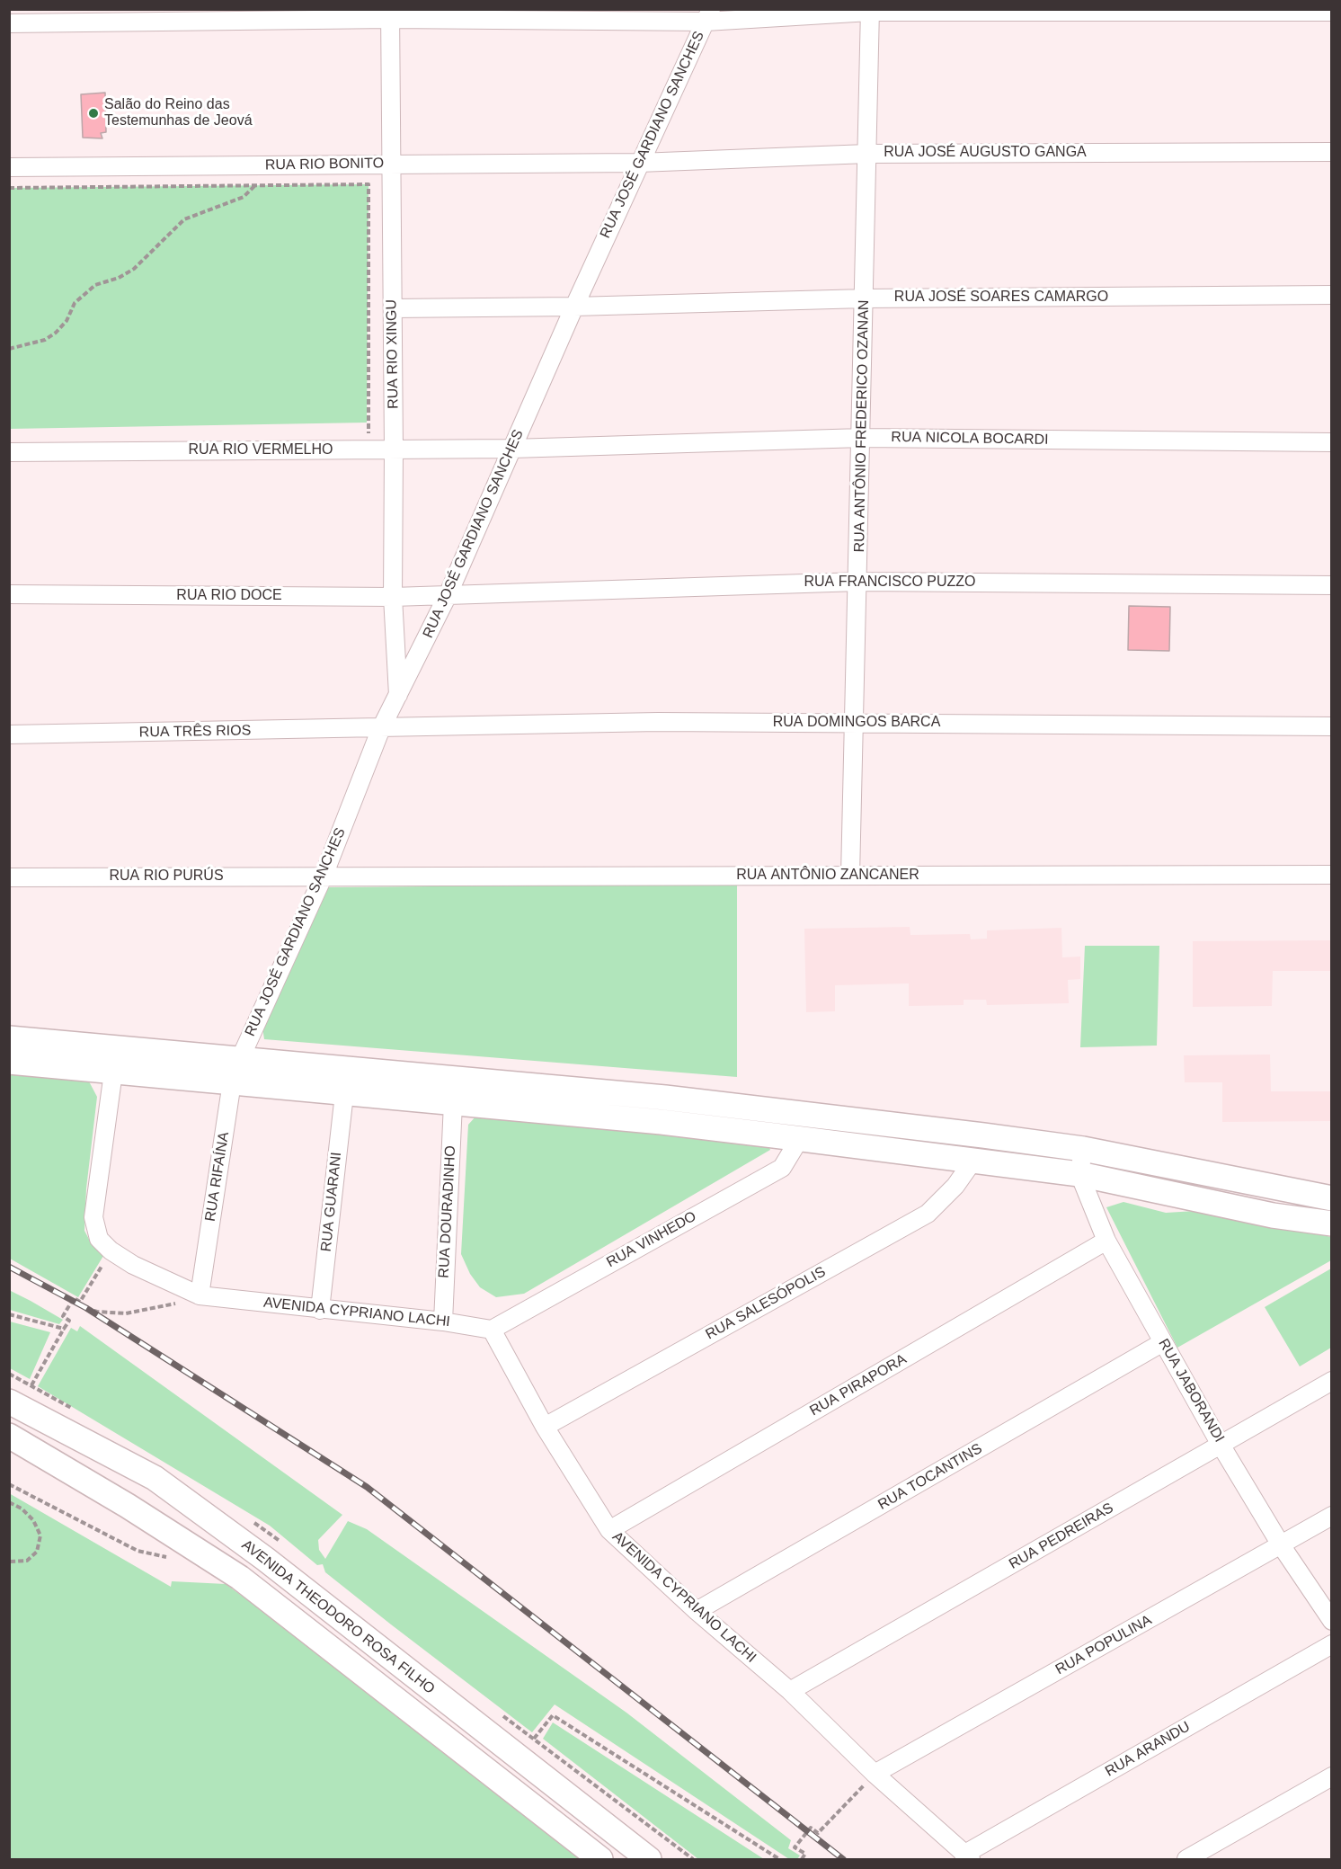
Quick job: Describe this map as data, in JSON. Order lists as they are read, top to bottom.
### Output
{
  "streets": {
    "main road": ["AVENIDA THEODORO ROSA FILHO"],
    "street": [
      "RUA JOSÉ GARDIANO SANCHES",
      "RUA JOSÉ AUGUSTO GANGA",
      "RUA RIO BONITO",
      "RUA JOSÉ SOARES CAMARGO",
      "RUA RIO XINGU",
      "RUA ANTÔNIO FREDERICO OZANAN",
      "RUA NICOLA BOCARDI",
      "RUA RIO VERMELHO",
      "RUA FRANCISCO PUZZO",
      "RUA RIO DOCE",
      "RUA DOMINGOS BARCA",
      "RUA TRÊS RIOS",
      "RUA ANTÔNIO ZANCANER",
      "RUA RIO PURÚS",
      "RUA RIFAÍNA",
      "RUA GUARANI",
      "RUA DOURADINHO",
      "RUA VINHEDO",
      "RUA SALESÓPOLIS",
      "AVENIDA CYPRIANO LACHI",
      "RUA PIRAPORA",
      "RUA JABORANDI",
      "RUA TOCANTINS",
      "RUA PEDREIRAS",
      "RUA POPULINA",
      "RUA ARANDU"
    ]
  },
  "crossings": [
    ["RUA JOSÉ GARDIANO SANCHES", "RUA JOSÉ AUGUSTO GANGA"],
    ["RUA JOSÉ GARDIANO SANCHES", "RUA RIO BONITO"],
    ["RUA JOSÉ GARDIANO SANCHES", "RUA JOSÉ SOARES CAMARGO"],
    ["RUA JOSÉ GARDIANO SANCHES", "RUA RIO XINGU"],
    ["RUA JOSÉ GARDIANO SANCHES", "RUA NICOLA BOCARDI"],
    ["RUA JOSÉ GARDIANO SANCHES", "RUA RIO VERMELHO"],
    ["RUA JOSÉ GARDIANO SANCHES", "RUA FRANCISCO PUZZO"],
    ["RUA JOSÉ GARDIANO SANCHES", "RUA RIO DOCE"],
    ["RUA JOSÉ GARDIANO SANCHES", "RUA DOMINGOS BARCA"],
    ["RUA JOSÉ GARDIANO SANCHES", "RUA TRÊS RIOS"],
    ["RUA JOSÉ GARDIANO SANCHES", "RUA ANTÔNIO ZANCANER"],
    ["RUA JOSÉ GARDIANO SANCHES", "RUA RIO PURÚS"],
    ["RUA JOSÉ GARDIANO SANCHES", "RUA RIFAÍNA"],
    ["RUA JOSÉ AUGUSTO GANGA", "RUA RIO BONITO"],
    ["RUA JOSÉ AUGUSTO GANGA", "RUA ANTÔNIO FREDERICO OZANAN"],
    ["RUA RIO BONITO", "RUA RIO XINGU"],
    ["RUA JOSÉ SOARES CAMARGO", "RUA RIO XINGU"],
    ["RUA JOSÉ SOARES CAMARGO", "RUA ANTÔNIO FREDERICO OZANAN"],
    ["RUA RIO XINGU", "RUA RIO VERMELHO"],
    ["RUA RIO XINGU", "RUA RIO DOCE"],
    ["RUA ANTÔNIO FREDERICO OZANAN", "RUA NICOLA BOCARDI"],
    ["RUA ANTÔNIO FREDERICO OZANAN", "RUA FRANCISCO PUZZO"],
    ["RUA ANTÔNIO FREDERICO OZANAN", "RUA DOMINGOS BARCA"],
    ["RUA ANTÔNIO FREDERICO OZANAN", "RUA ANTÔNIO ZANCANER"],
    ["RUA NICOLA BOCARDI", "RUA RIO VERMELHO"],
    ["RUA FRANCISCO PUZZO", "RUA RIO DOCE"],
    ["RUA DOMINGOS BARCA", "RUA TRÊS RIOS"],
    ["RUA ANTÔNIO ZANCANER", "RUA RIO PURÚS"],
    ["RUA RIFAÍNA", "AVENIDA CYPRIANO LACHI"],
    ["RUA GUARANI", "AVENIDA CYPRIANO LACHI"],
    ["RUA DOURADINHO", "AVENIDA CYPRIANO LACHI"],
    ["RUA VINHEDO", "AVENIDA CYPRIANO LACHI"],
    ["RUA SALESÓPOLIS", "AVENIDA CYPRIANO LACHI"],
    ["AVENIDA CYPRIANO LACHI", "RUA PIRAPORA"],
    ["AVENIDA CYPRIANO LACHI", "RUA TOCANTINS"],
    ["AVENIDA CYPRIANO LACHI", "RUA PEDREIRAS"],
    ["AVENIDA CYPRIANO LACHI", "RUA POPULINA"],
    ["AVENIDA CYPRIANO LACHI", "RUA ARANDU"],
    ["RUA PIRAPORA", "RUA JABORANDI"],
    ["RUA JABORANDI", "RUA TOCANTINS"],
    ["RUA JABORANDI", "RUA PEDREIRAS"],
    ["RUA JABORANDI", "RUA POPULINA"]
  ],
  "places": ["Salão do Reino das Testemunhas de Jeová"]
}
